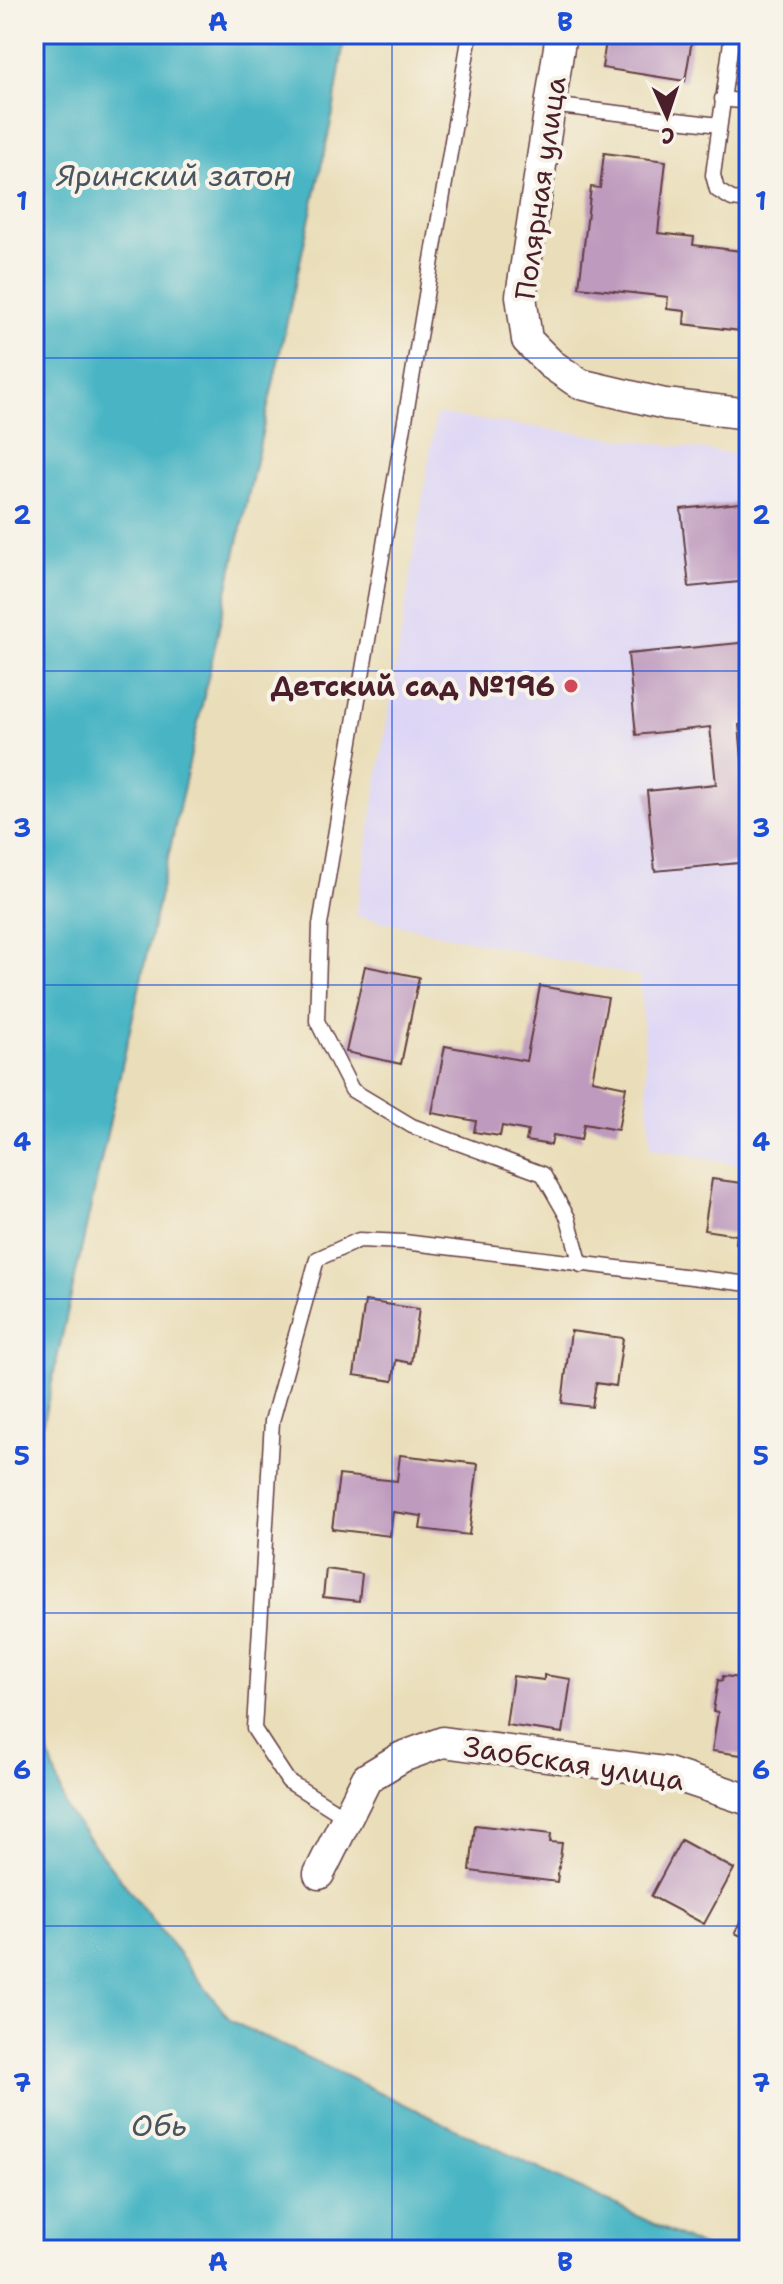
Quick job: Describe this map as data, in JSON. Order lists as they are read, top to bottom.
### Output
{
  "streets": {
    "street": ["Полярная улица", "Заобская улица"]
  },
  "water": ["Яринский затон", "Обь"],
  "places": ["Детский сад №196"],
  "north": "bottom",
  "grid": {
    "columns": ["A", "B"],
    "rows": [
      "1",
      "2",
      "3",
      "4",
      "5",
      "6",
      "7"
    ]
  }
}
